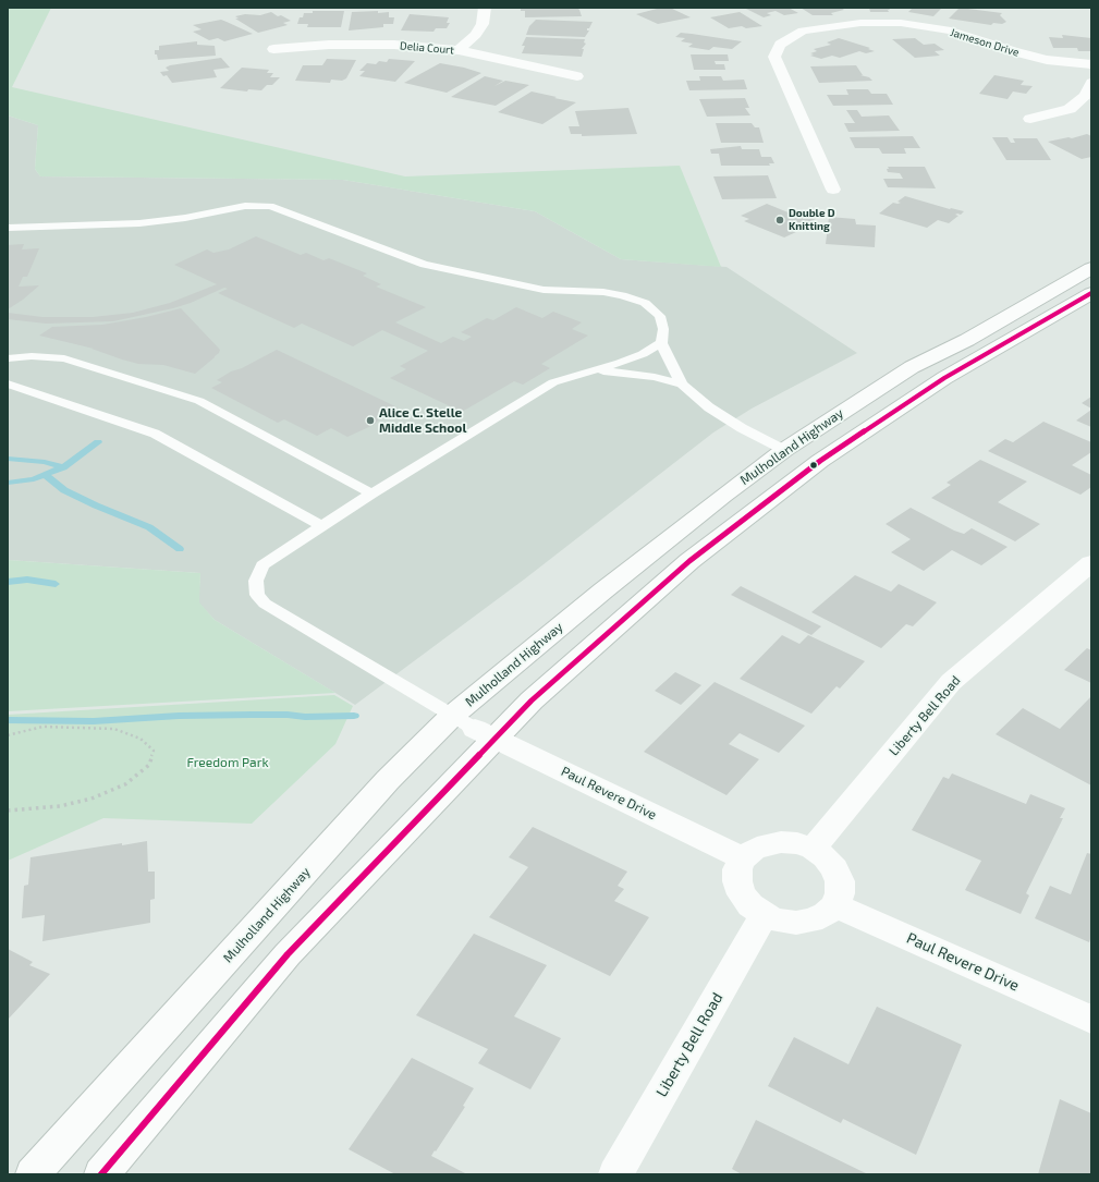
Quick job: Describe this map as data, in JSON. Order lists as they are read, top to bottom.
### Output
{
  "streets": {
    "street": [
      "Jameson Drive",
      "Delia Court",
      "Mulholland Highway",
      "Liberty Bell Road",
      "Paul Revere Drive"
    ]
  },
  "crossings": [
    ["Mulholland Highway", "Paul Revere Drive"],
    ["Liberty Bell Road", "Paul Revere Drive"]
  ],
  "parks": ["Freedom Park"],
  "places": ["Double D Knitting", "Alice C. Stelle Middle School"]
}
